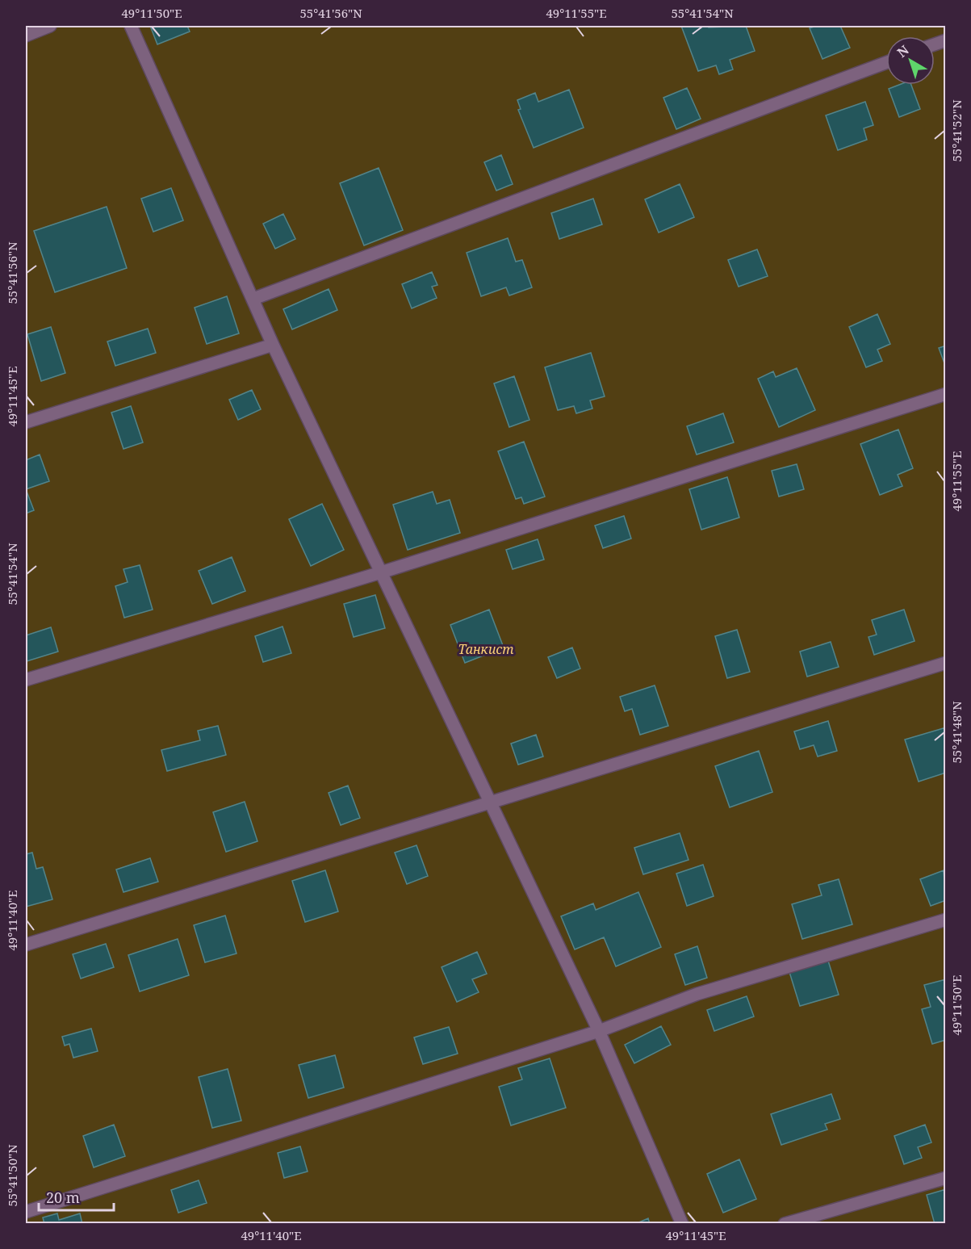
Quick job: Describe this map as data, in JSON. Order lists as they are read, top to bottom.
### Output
{
  "parks": ["Танкист"],
  "scale_bar": "20 m",
  "north": "top left",
  "coordinates": [
    "49°11'50\"E",
    "55°41'56\"N",
    "49°11'55\"E",
    "55°41'54\"N",
    "55°41'52\"N",
    "49°11'45\"E",
    "55°41'48\"N",
    "49°11'40\"E",
    "55°41'50\"N"
  ]
}
